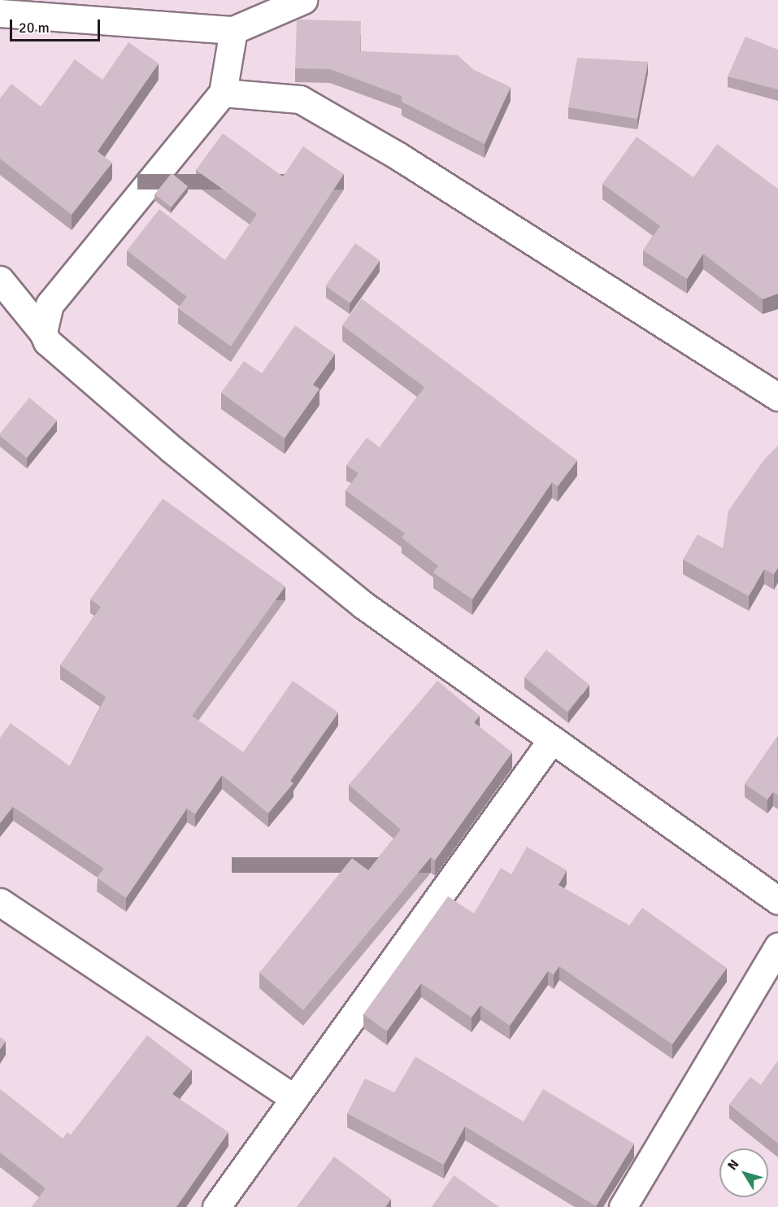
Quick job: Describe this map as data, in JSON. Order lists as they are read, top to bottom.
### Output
{
  "scale_bar": "20 m",
  "north": "top left"
}
